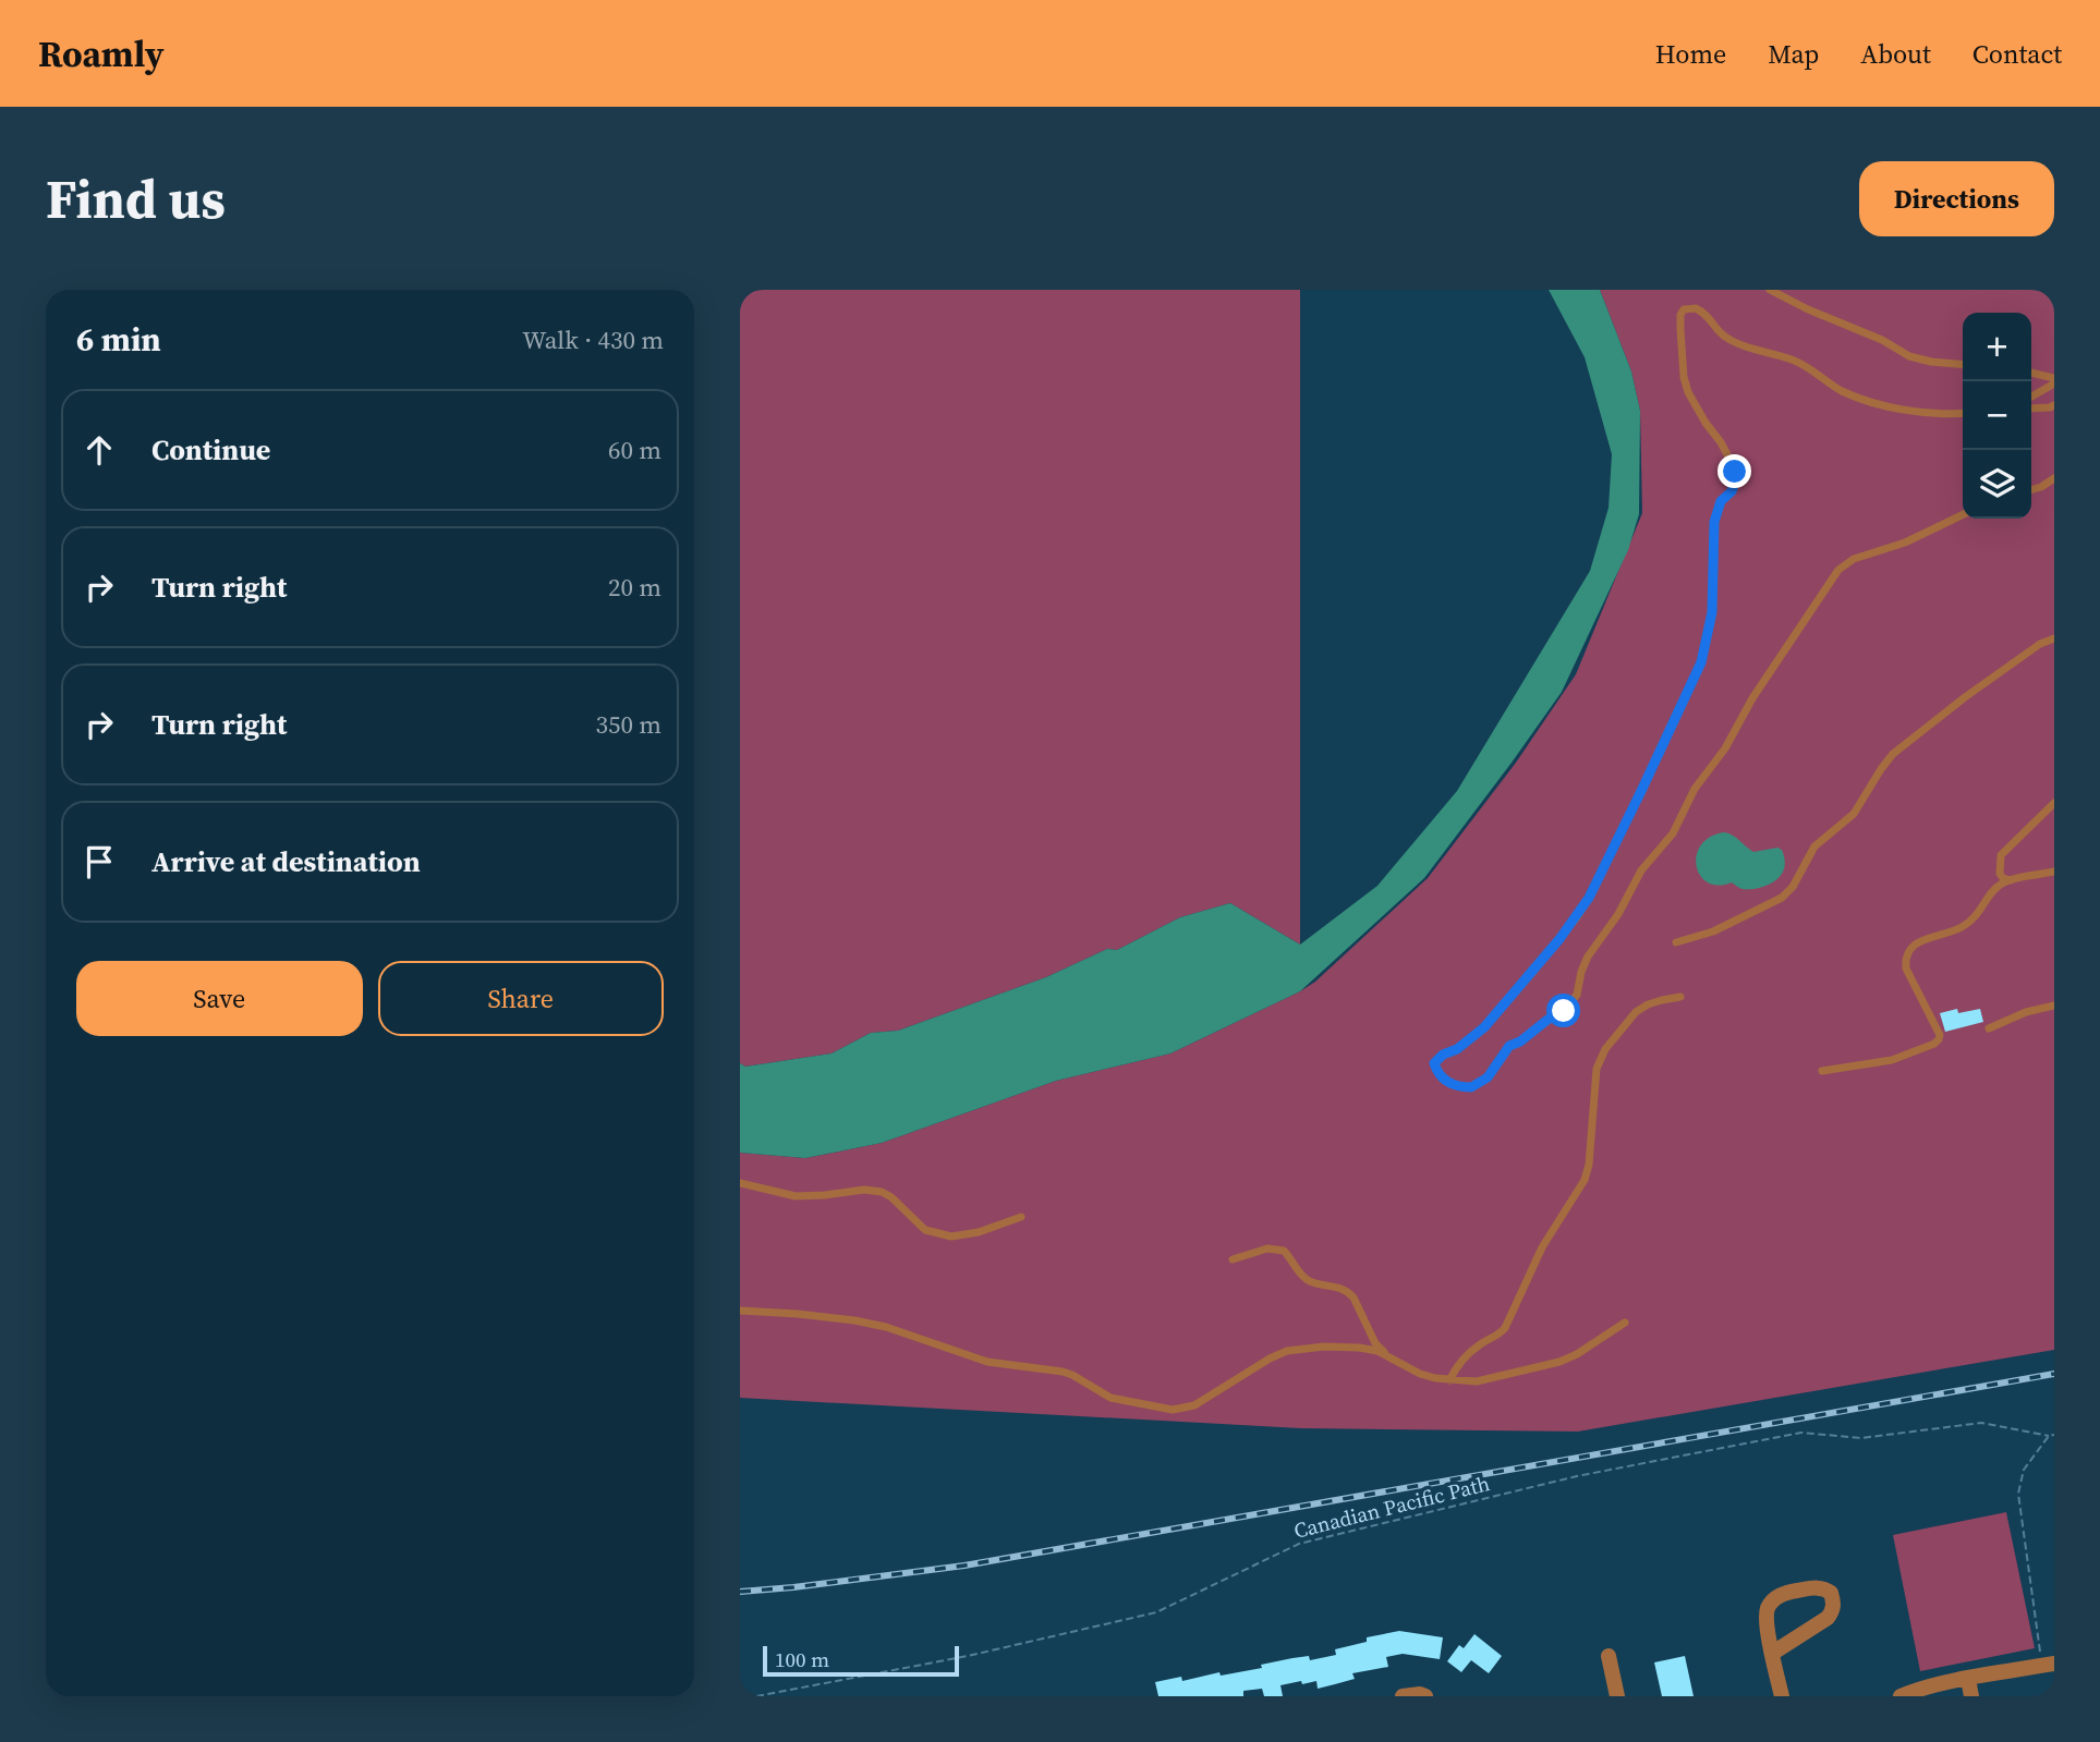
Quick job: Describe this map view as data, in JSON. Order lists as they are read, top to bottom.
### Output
{
  "streets": {
    "path": ["Canadian Pacific Path"]
  },
  "scale_bar": "100 m",
  "page": {
    "header": "Roamly",
    "nav": [
      "Home",
      "Map",
      "About",
      "Contact"
    ],
    "buttons": [
      "Directions",
      ["Save", "Share"]
    ],
    "title": "Find us",
    "heading": ["6 min", "Walk · 430 m"],
    "map_buttons": ["+", "−"],
    "list": [
      ["Continue", "60 m"],
      ["Turn right", "20 m"],
      ["Turn right", "350 m"],
      "Arrive at destination"
    ],
    "scale": "100 m"
  }
}
